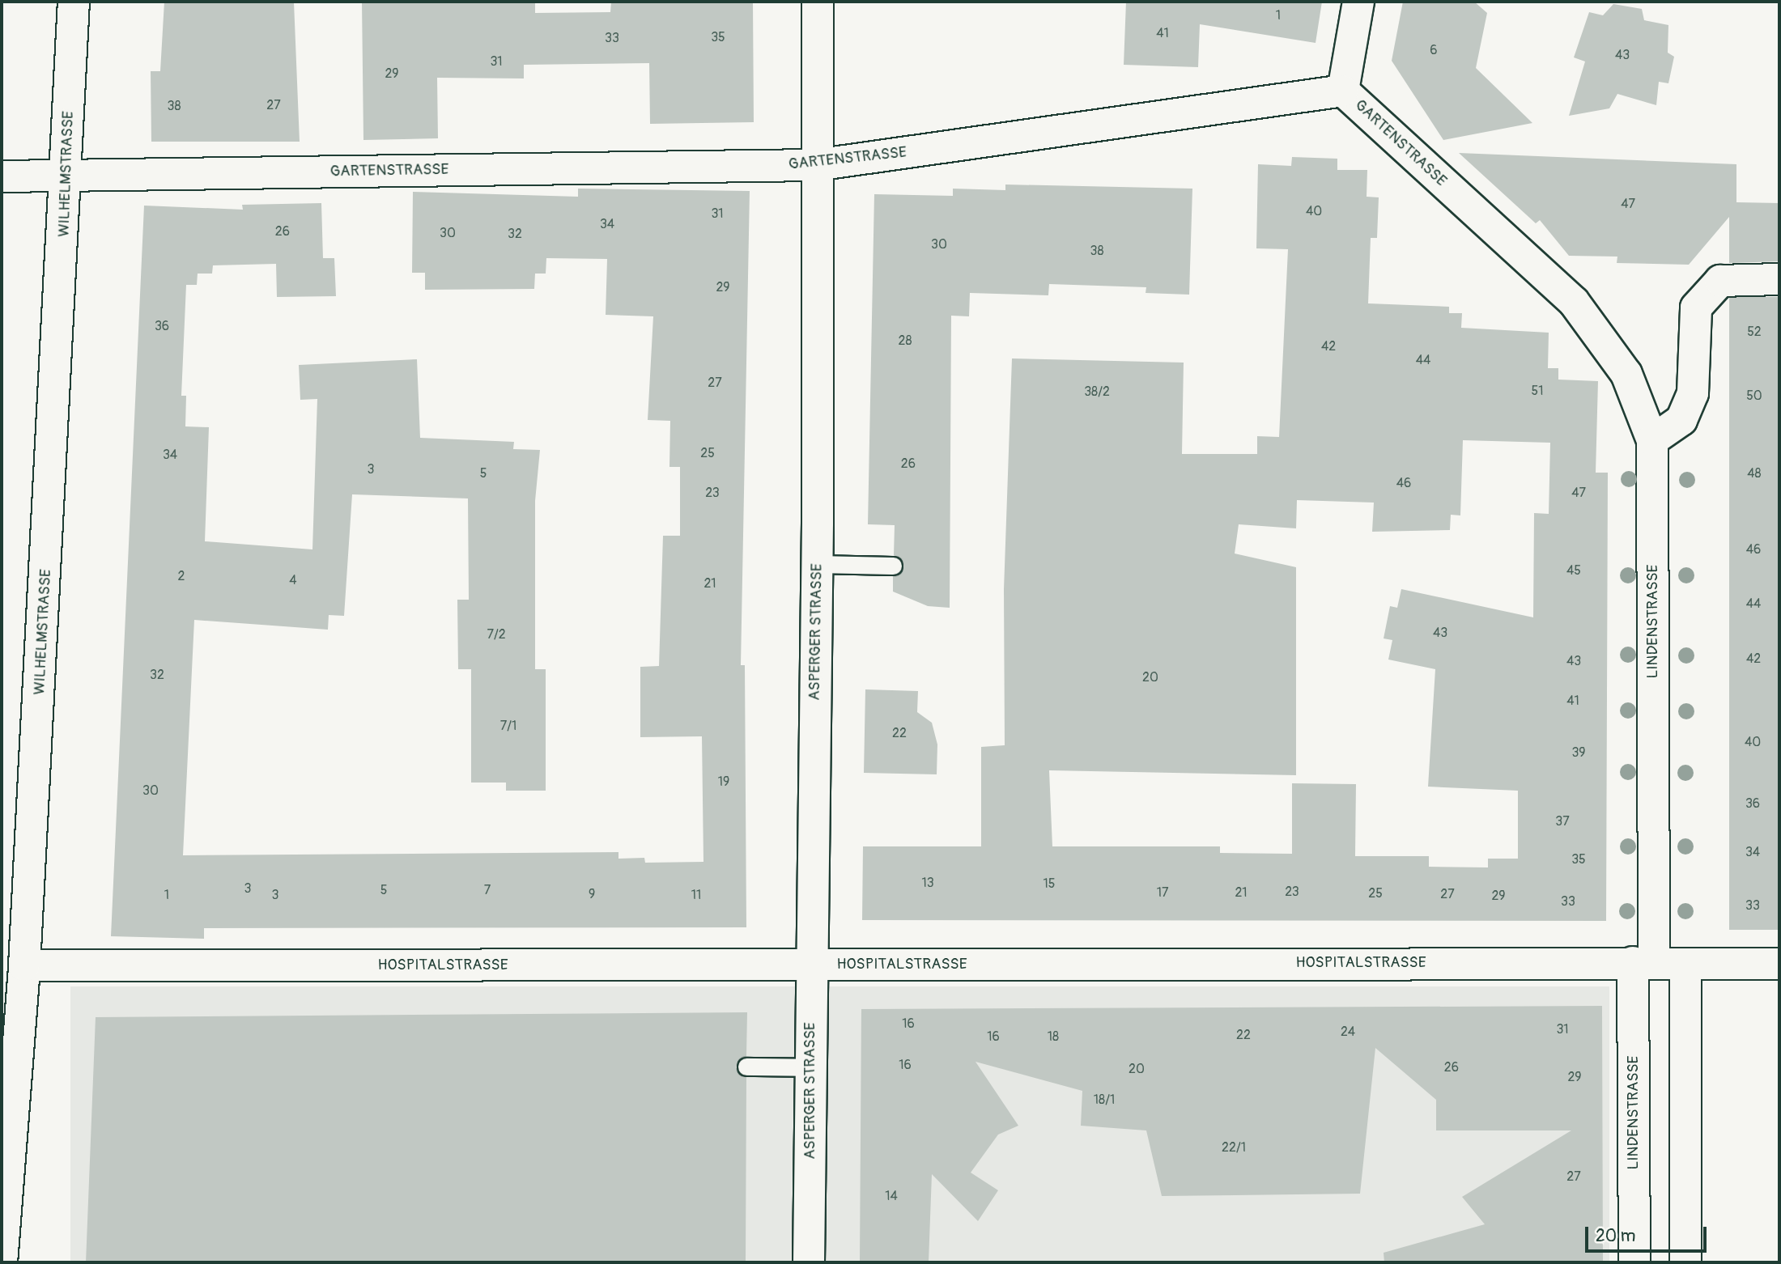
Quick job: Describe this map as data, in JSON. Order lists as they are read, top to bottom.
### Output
{
  "streets": {
    "street": [
      "GARTENSTRASSE",
      "WILHELMSTRASSE",
      "LINDENSTRASSE",
      "ASPERGER STRASSE",
      "HOSPITALSTRASSE"
    ]
  },
  "crossings": [
    ["GARTENSTRASSE", "WILHELMSTRASSE"],
    ["GARTENSTRASSE", "LINDENSTRASSE"],
    ["GARTENSTRASSE", "ASPERGER STRASSE"],
    ["WILHELMSTRASSE", "HOSPITALSTRASSE"],
    ["LINDENSTRASSE", "HOSPITALSTRASSE"],
    ["ASPERGER STRASSE", "HOSPITALSTRASSE"]
  ],
  "house_numbers": [
    "1",
    "41",
    "35",
    "33",
    "6",
    "43",
    "31",
    "29",
    "27",
    "38",
    "47",
    "40",
    "31",
    "34",
    "26",
    "30",
    "32",
    "30",
    "38",
    "29",
    "36",
    "52",
    "28",
    "42",
    "44",
    "27",
    "51",
    "38/2",
    "50",
    "25",
    "34",
    "26",
    "3",
    "5",
    "48",
    "46",
    "23",
    "47",
    "46",
    "45",
    "2",
    "4",
    "21",
    "44",
    "43",
    "7/2",
    "42",
    "43",
    "32",
    "20",
    "41",
    "7/1",
    "22",
    "40",
    "39",
    "19",
    "30",
    "36",
    "37",
    "34",
    "35",
    "13",
    "15",
    "3",
    "5",
    "7",
    "23",
    "17",
    "21",
    "25",
    "9",
    "27",
    "1",
    "3",
    "11",
    "29",
    "33",
    "33",
    "16",
    "31",
    "24",
    "22",
    "16",
    "18",
    "16",
    "26",
    "20",
    "29",
    "18/1",
    "22/1",
    "27",
    "14"
  ],
  "scale_bar": "20 m"
}
